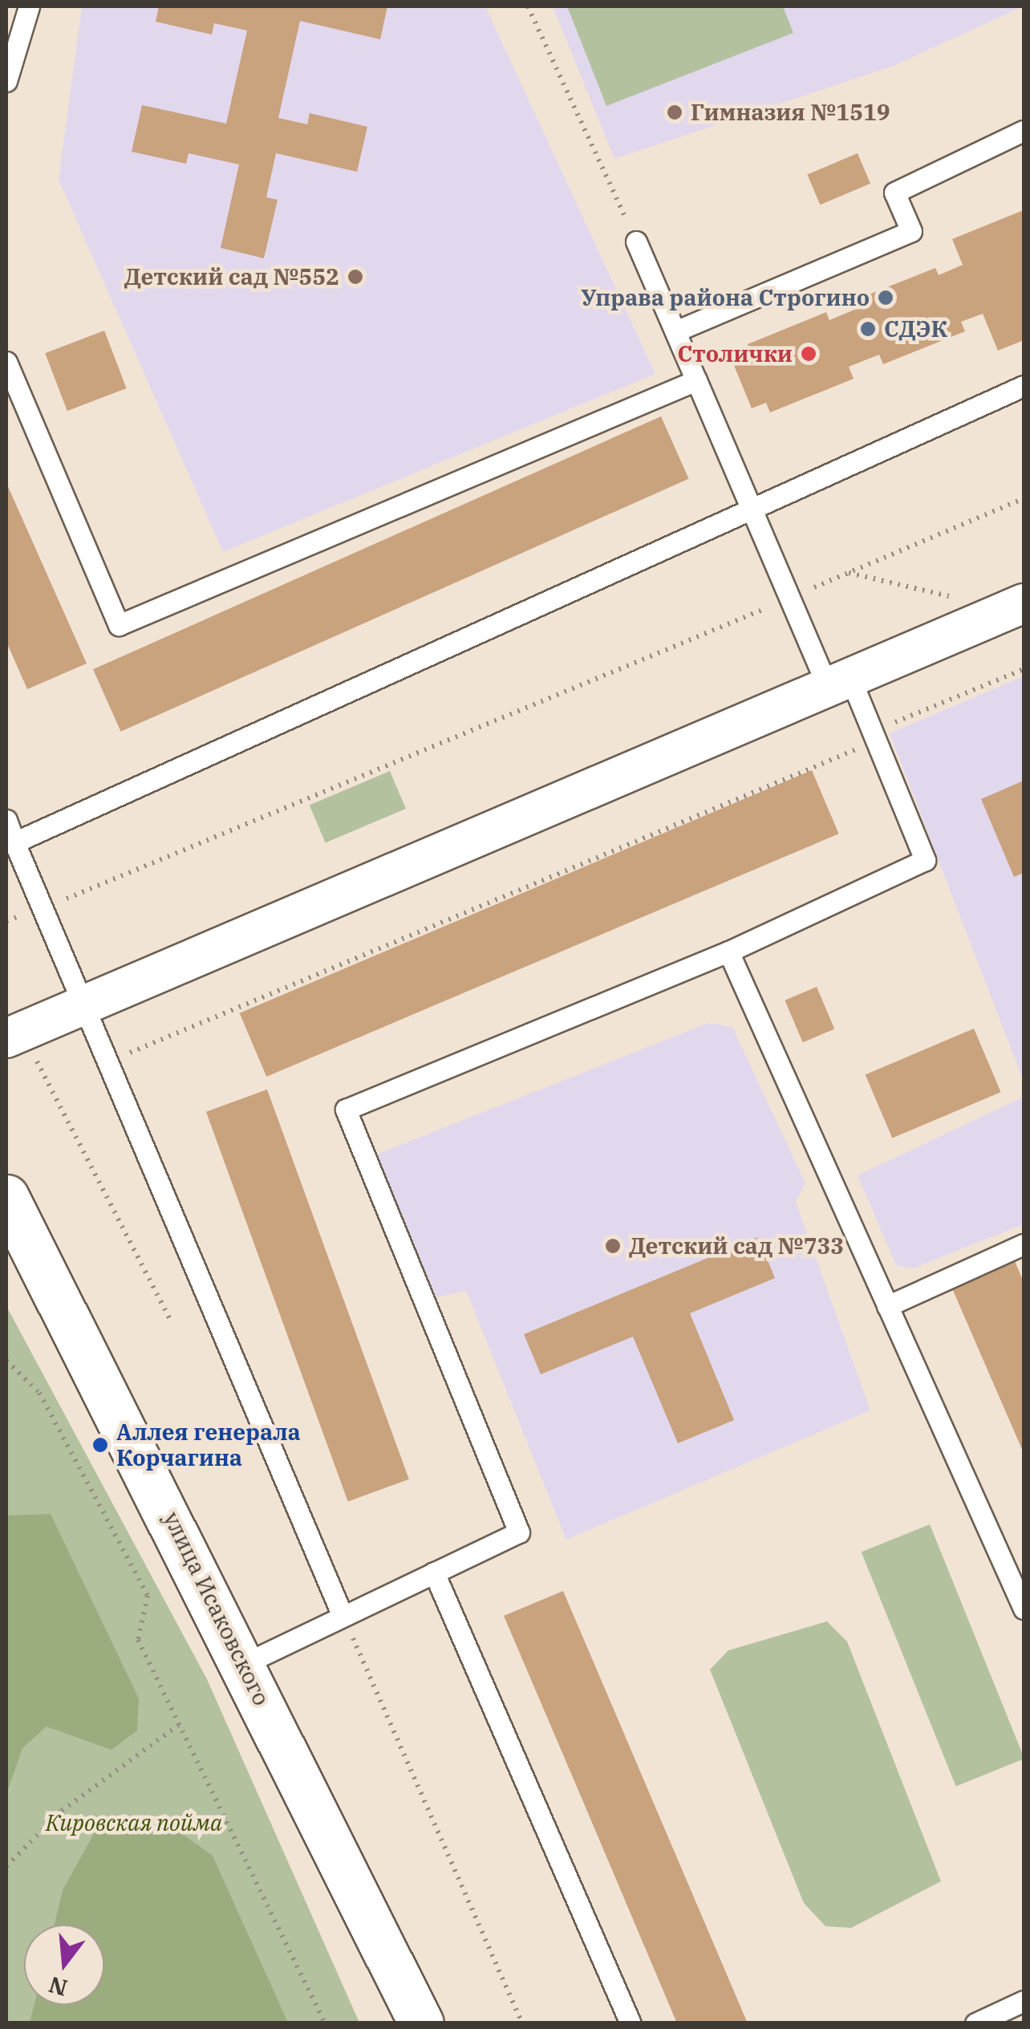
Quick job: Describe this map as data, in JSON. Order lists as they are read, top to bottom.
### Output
{
  "streets": {
    "street": ["улица Исаковского"]
  },
  "parks": ["Кировская пойма"],
  "places": [
    "Гимназия №1519",
    "Детский сад №552",
    "Управа района Строгино",
    "СДЭК",
    "Столички",
    "Детский сад №733",
    "Аллея генерала Корчагина"
  ],
  "north": "bottom"
}
